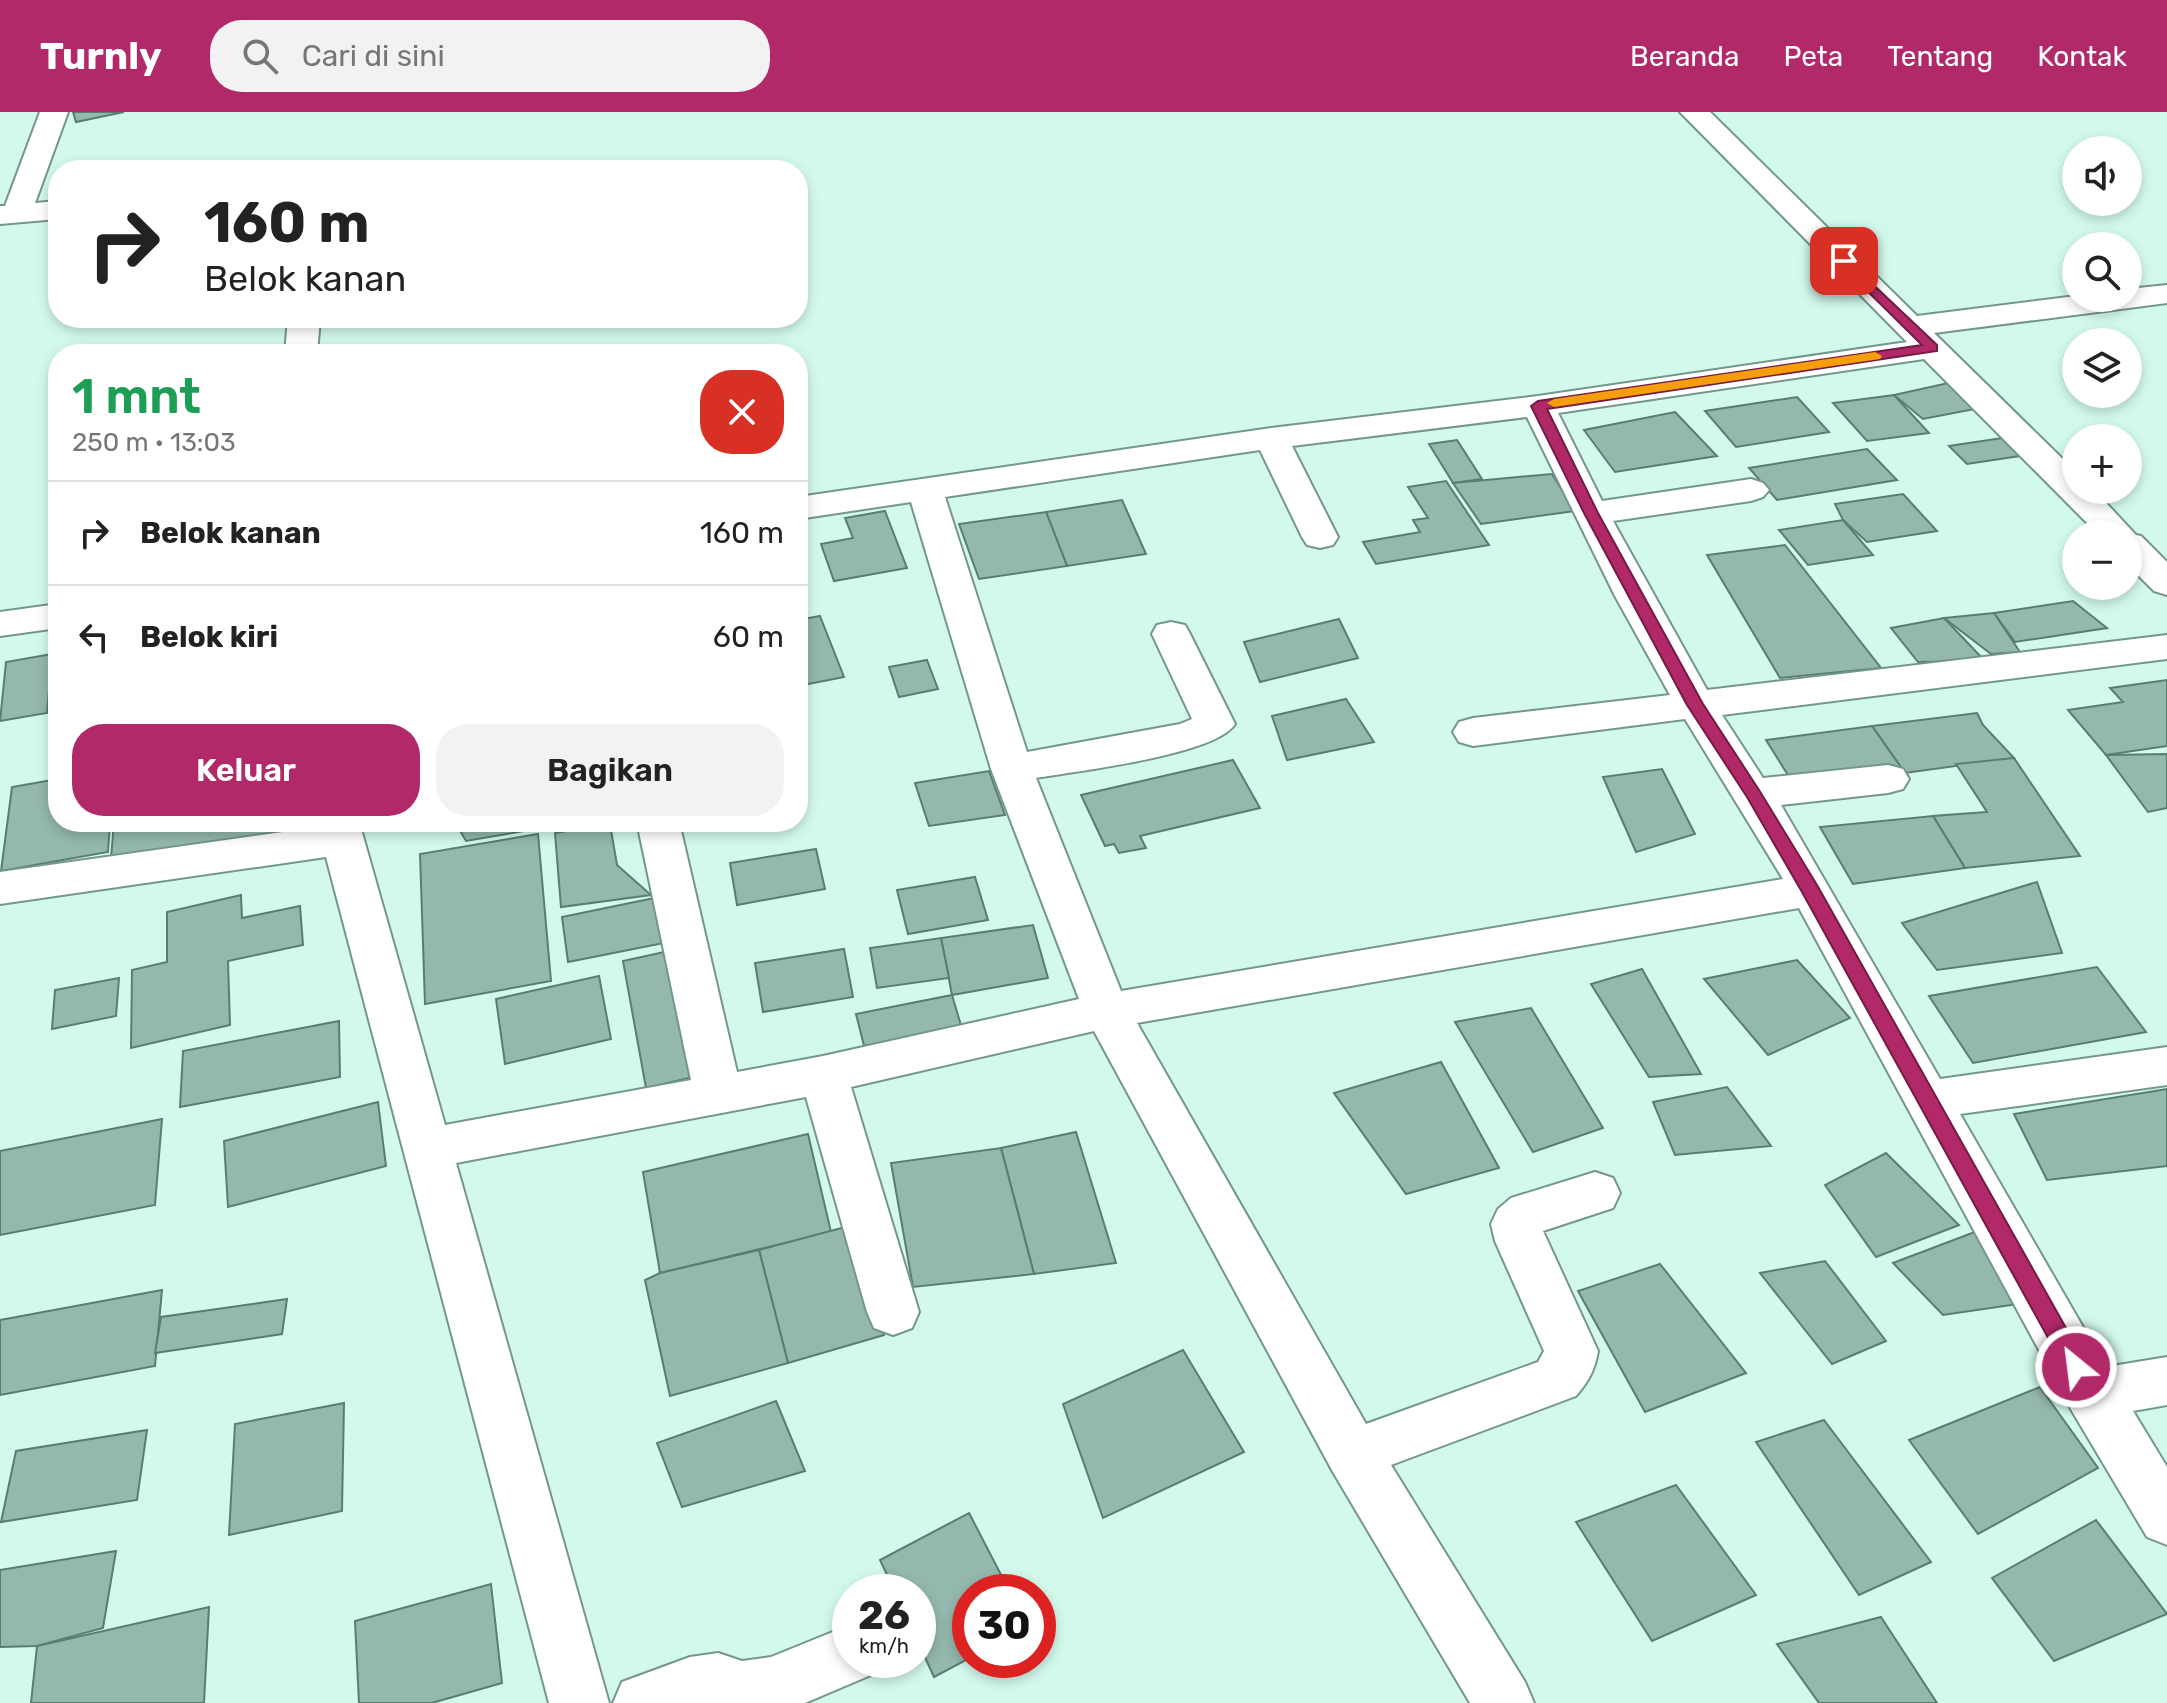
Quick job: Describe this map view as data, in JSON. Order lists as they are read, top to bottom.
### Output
{
  "page": {
    "header": "Turnly",
    "search": "Cari di sini",
    "nav": [
      "Beranda",
      "Peta",
      "Tentang",
      "Kontak"
    ],
    "map_buttons": ["+", "−"],
    "turn": ["160 m", "Belok kanan"],
    "heading": ["1 mnt", "250 m · 13:03"],
    "list": [
      {
        "name": "Belok kanan",
        "value": "160 m"
      },
      {
        "name": "Belok kiri",
        "value": "60 m"
      }
    ],
    "buttons": ["Keluar", "Bagikan"],
    "speed": "26 km/h",
    "limit": "30"
  }
}
